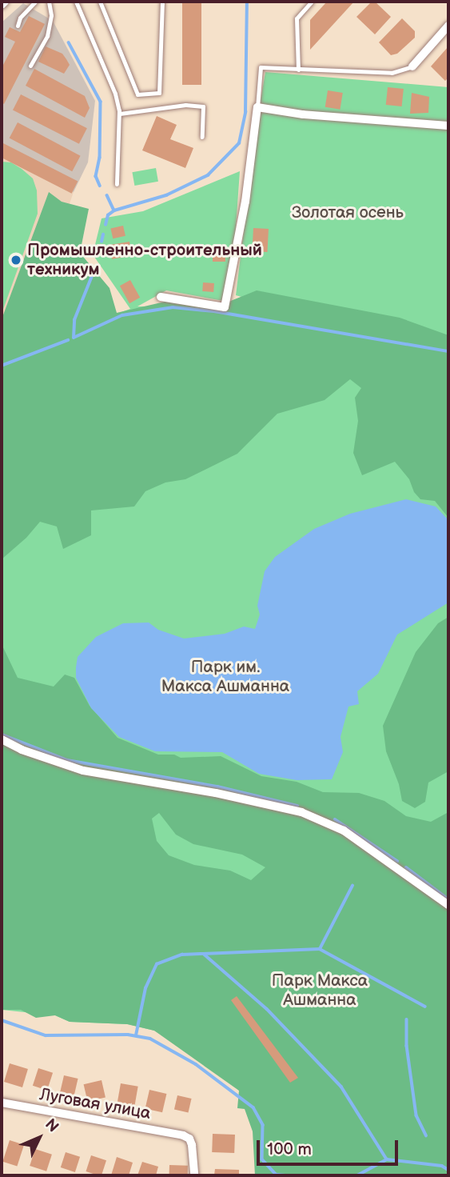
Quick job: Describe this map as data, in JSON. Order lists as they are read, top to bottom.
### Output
{
  "streets": {
    "street": ["Луговая улица"]
  },
  "parks": ["Золотая осень", "Парк им. Макса Ашманна", "Парк Макса Ашманна"],
  "places": ["Промышленно-строительный техникум"],
  "scale_bar": "100 m",
  "north": "top right"
}
